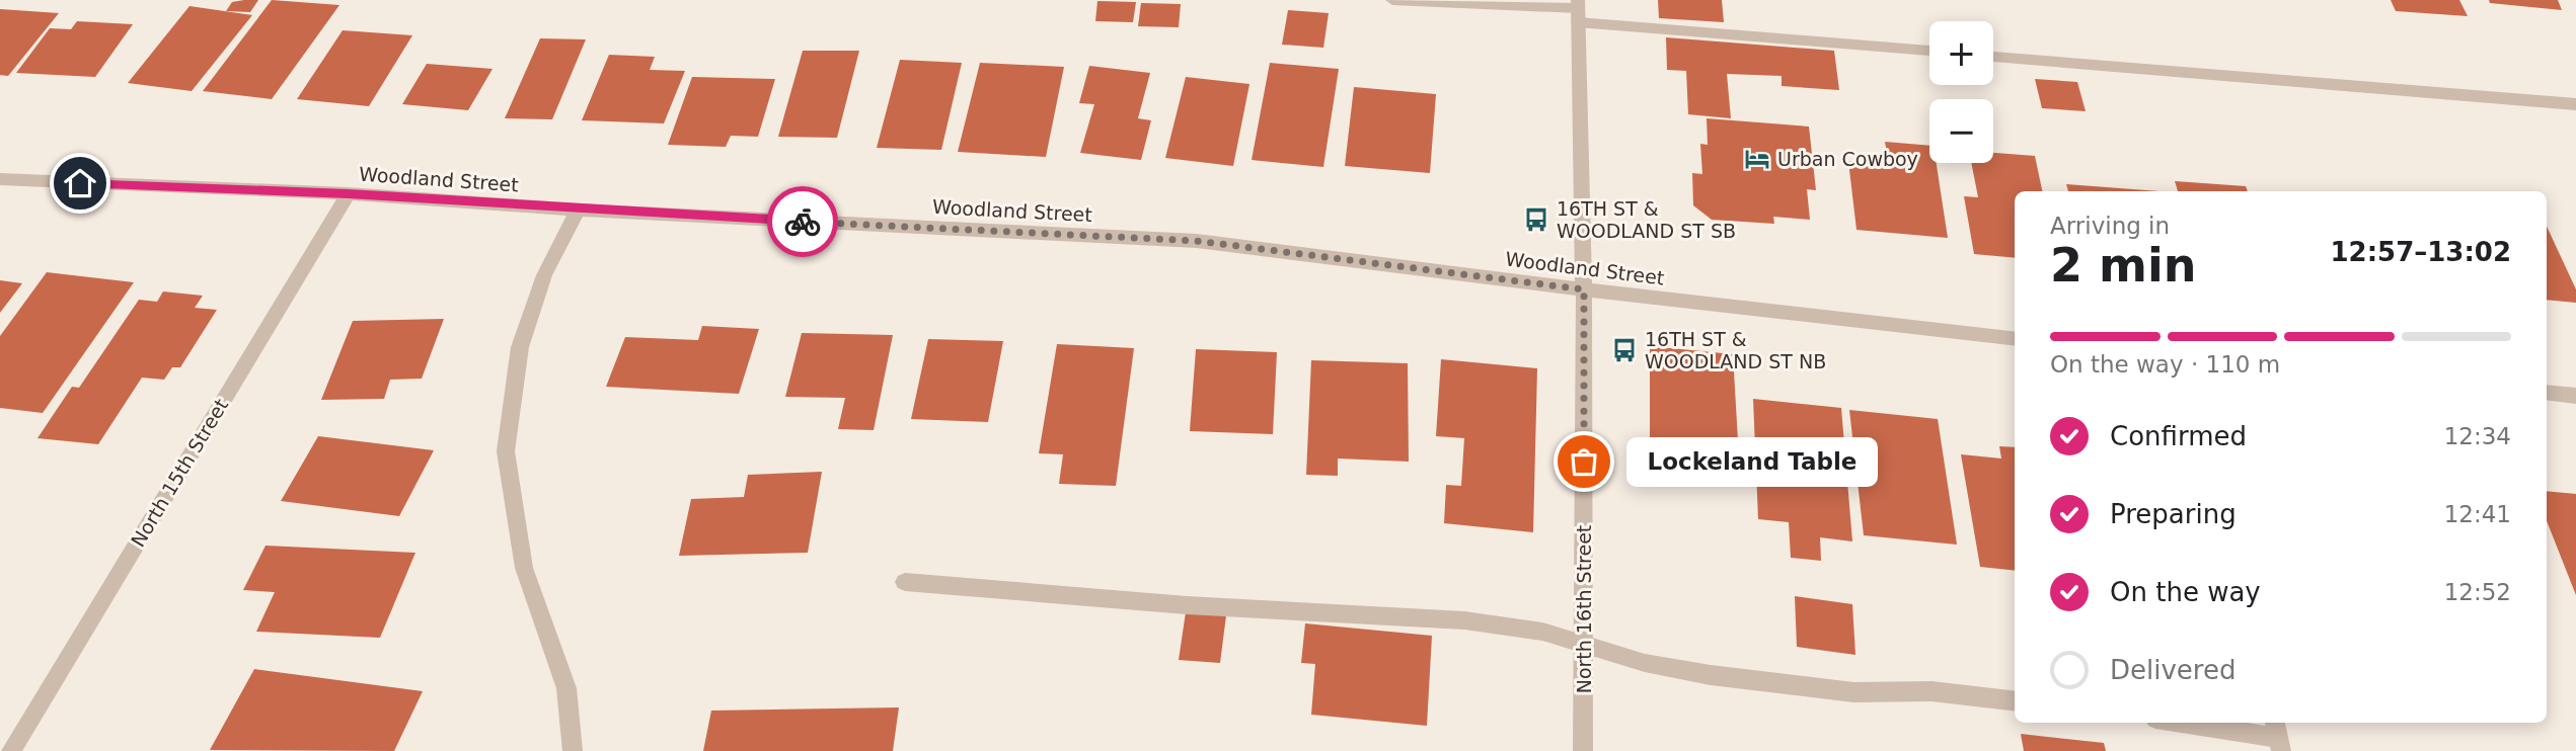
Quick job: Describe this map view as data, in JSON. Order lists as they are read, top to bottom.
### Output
{
  "streets": {
    "street": ["Woodland Street", "North 15th Street", "North 16th Street"]
  },
  "crossings": [
    ["Woodland Street", "North 15th Street"],
    ["Woodland Street", "North 16th Street"]
  ],
  "places": {
    "hotel": ["Urban Cowboy"],
    "bus stop": ["16TH ST & WOODLAND ST SB", "16TH ST & WOODLAND ST NB"],
    "other": ["Lockeland Table"]
  },
  "page": {
    "map_buttons": ["+", "−"],
    "heading": ["2 min", "Arriving in", "12:57–13:02"],
    "bar": "On the way · 110 m",
    "list": [
      ["Confirmed", "12:34"],
      ["Preparing", "12:41"],
      ["On the way", "12:52"],
      "Delivered"
    ],
    "bubble": "Lockeland Table"
  }
}
